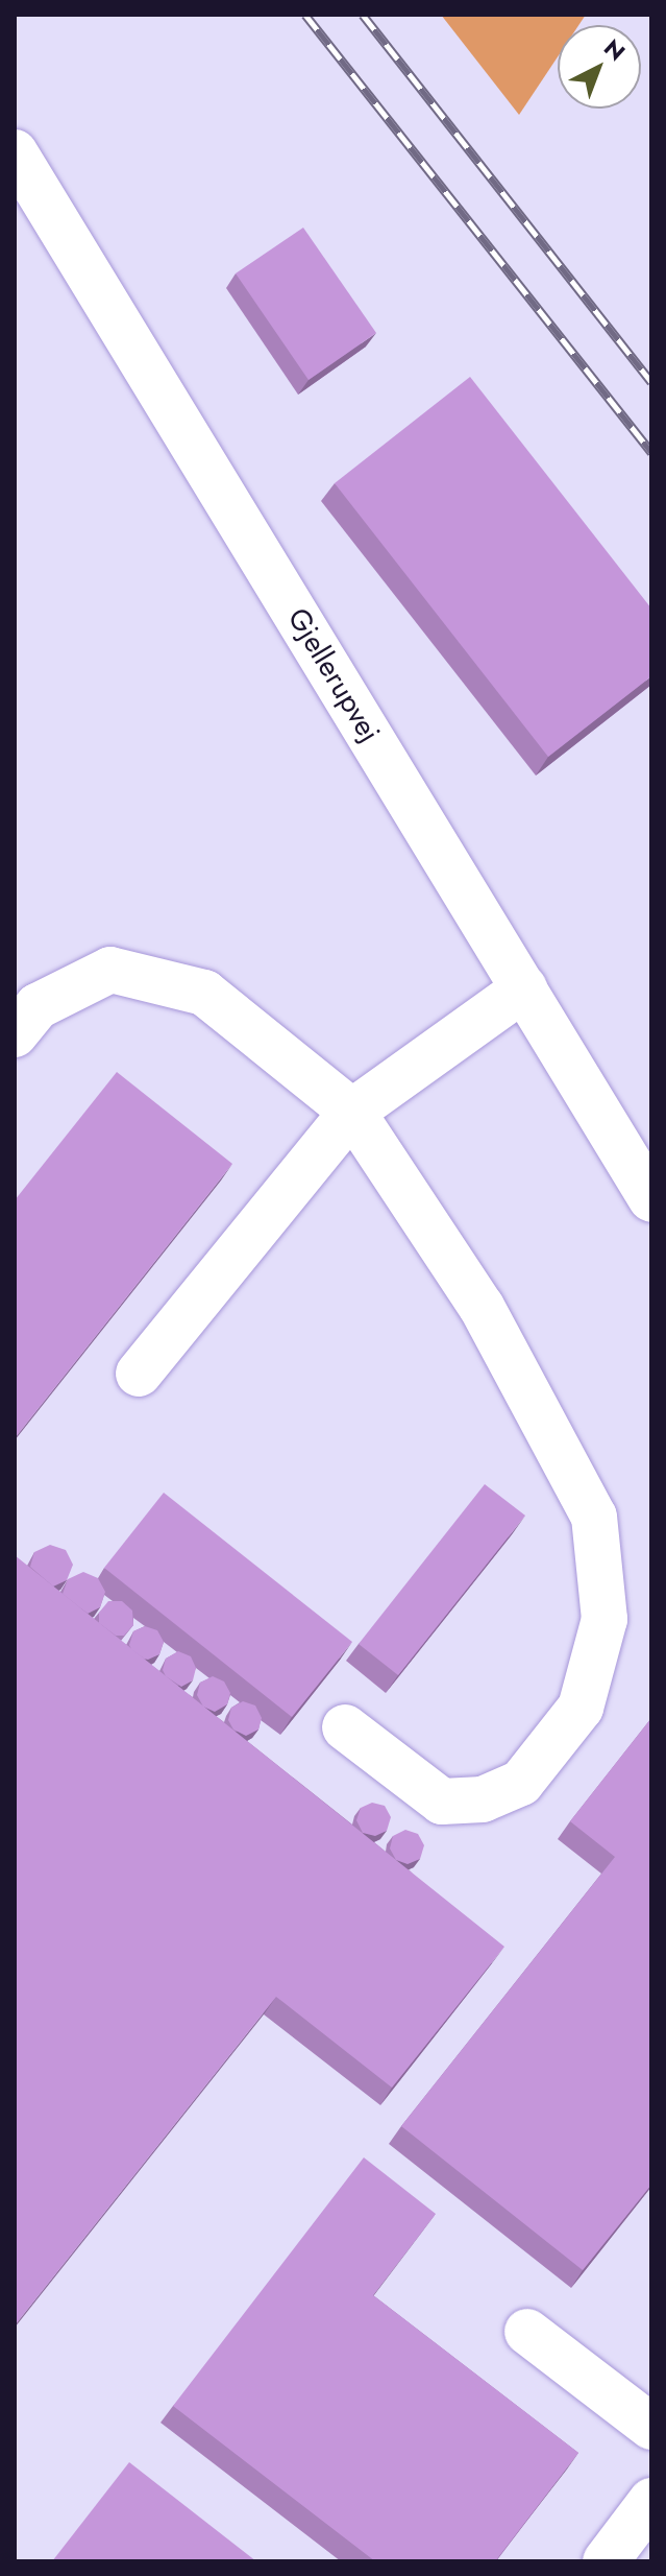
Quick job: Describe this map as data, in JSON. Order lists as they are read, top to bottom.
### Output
{
  "streets": {
    "street": ["Gjellerupvej"]
  },
  "north": "top right"
}
